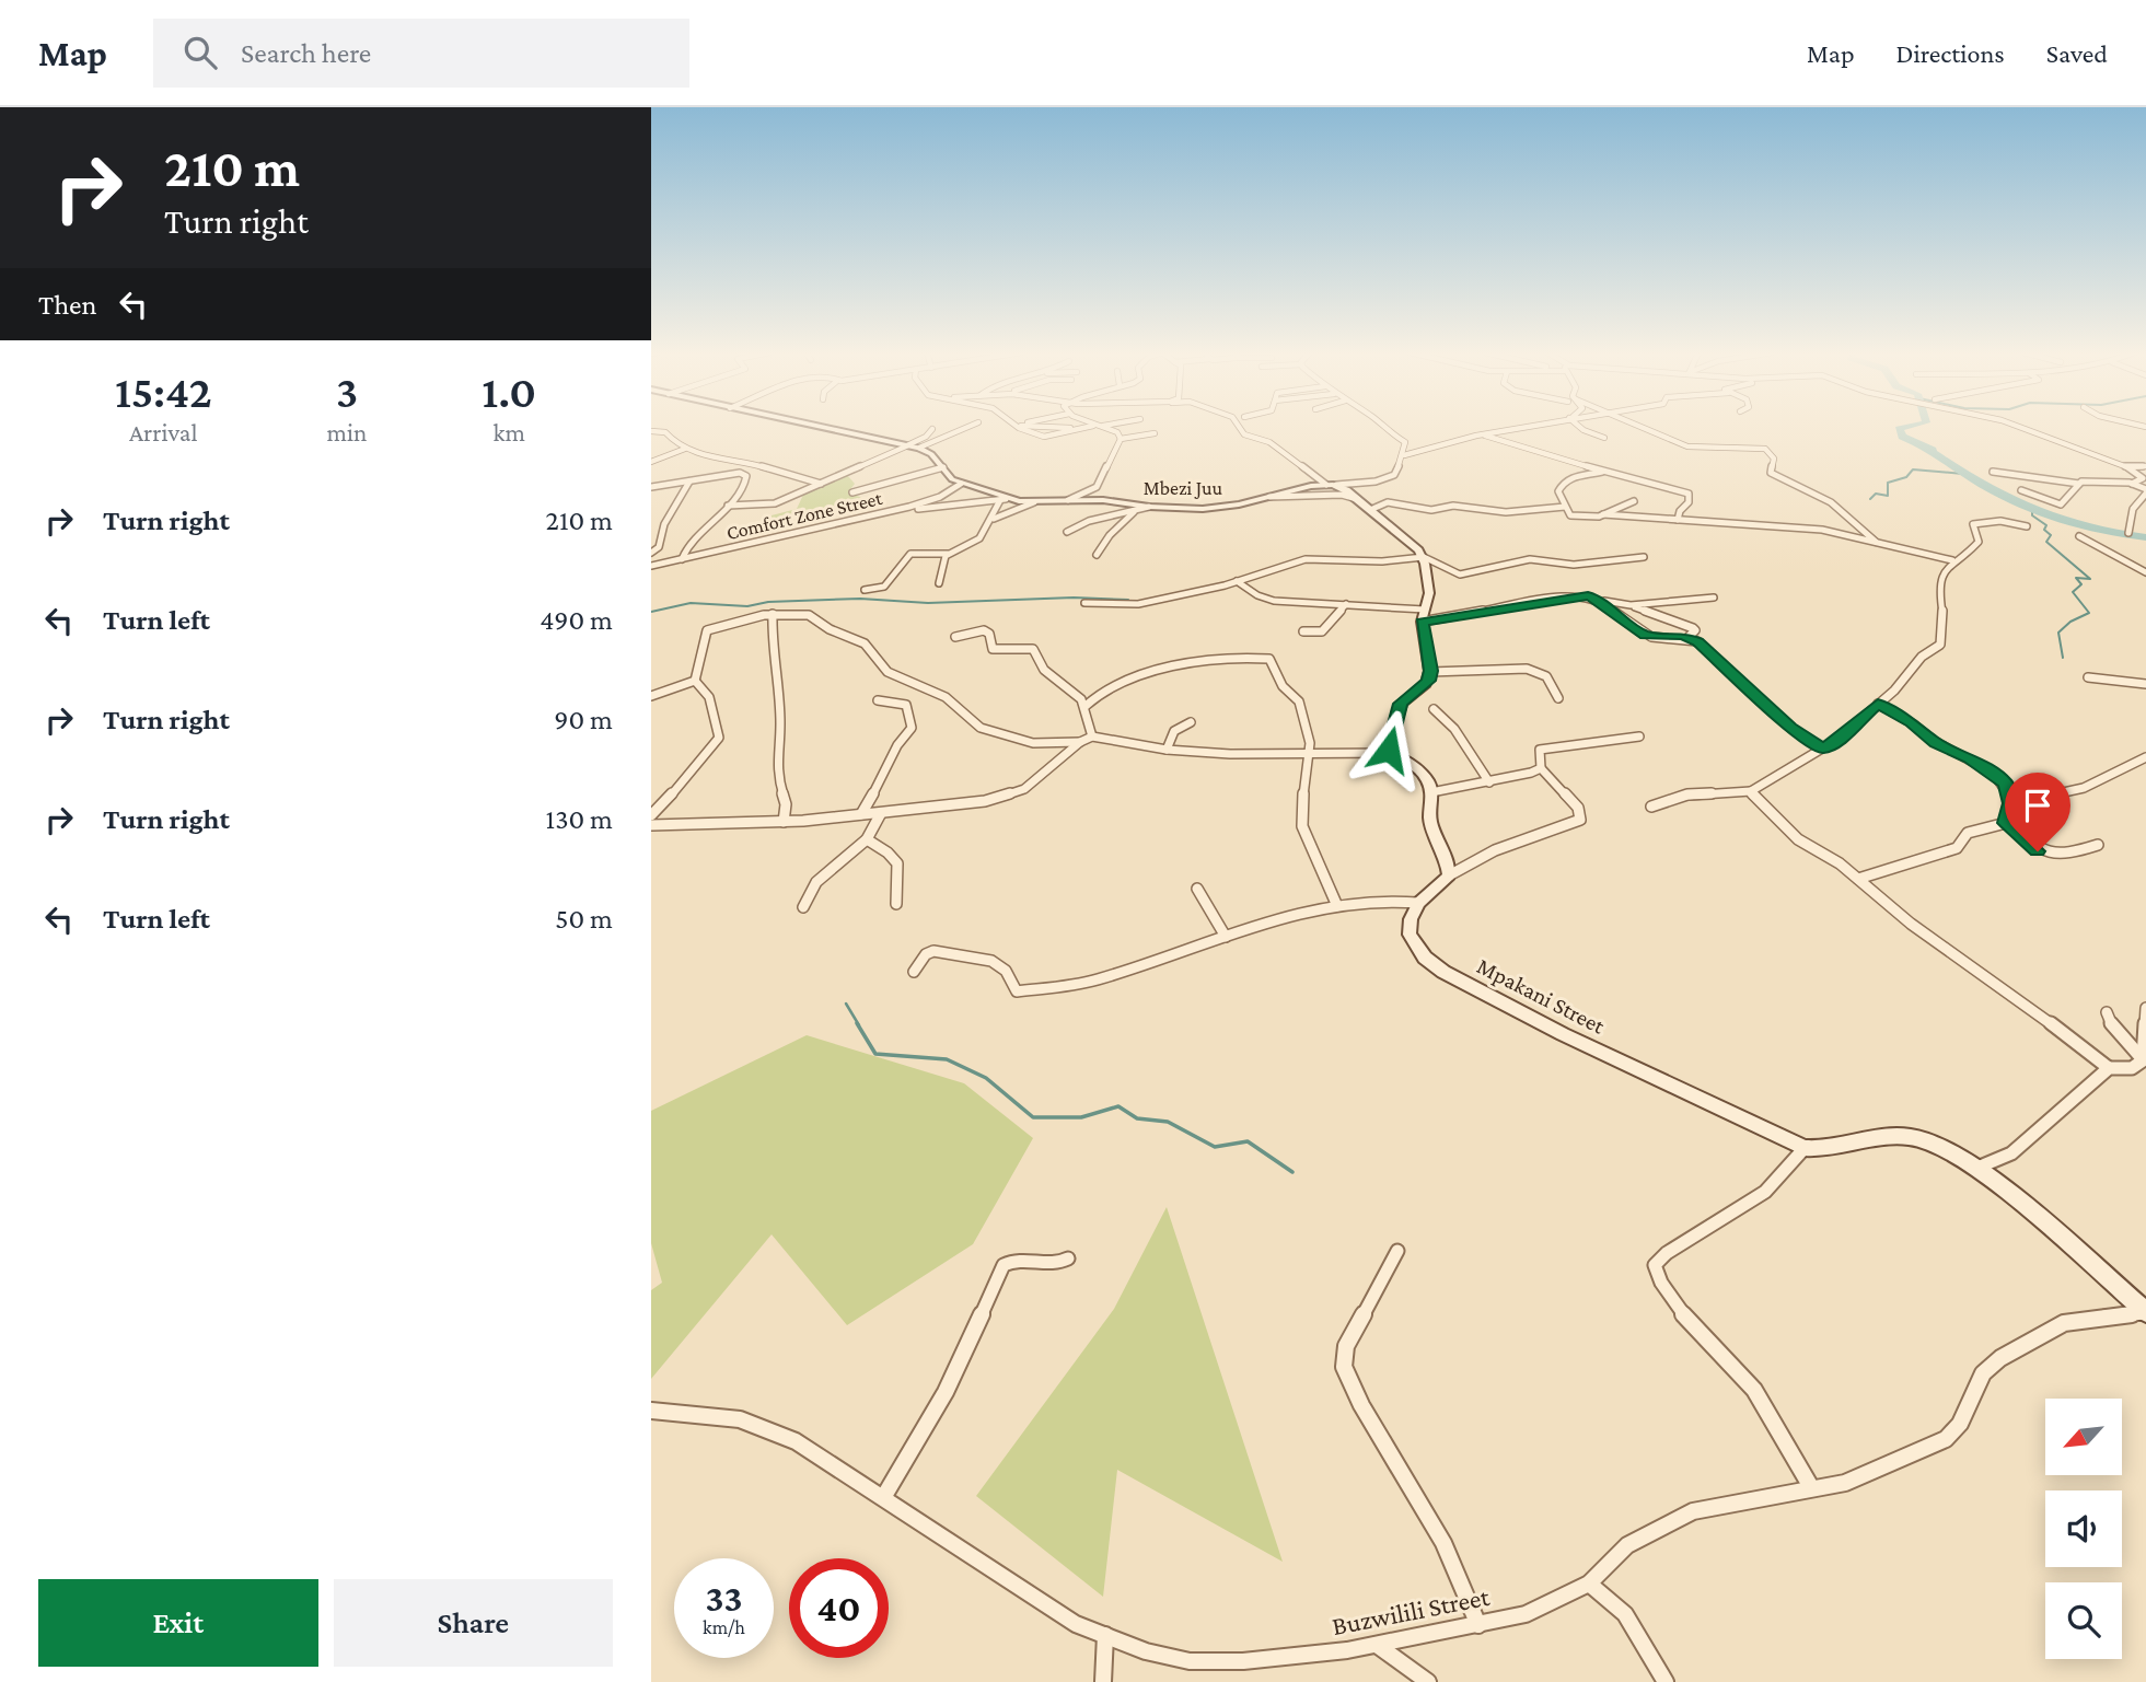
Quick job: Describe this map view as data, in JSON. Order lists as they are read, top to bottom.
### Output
{
  "streets": {
    "street": [
      "Mbezi Juu",
      "Comfort Zone Street",
      "Mpakani Street",
      "Buzwilili Street"
    ]
  },
  "crossings": [
    ["Mbezi Juu", "Comfort Zone Street"],
    ["Mpakani Street", "Buzwilili Street"]
  ],
  "north": "bottom left",
  "page": {
    "header": "Map",
    "search": "Search here",
    "nav": ["Map", "Directions", "Saved"],
    "turn": ["210 m", "Turn right"],
    "then": "Then",
    "eta": [
      "15:42",
      "Arrival",
      "3",
      "min",
      "1.0",
      "km"
    ],
    "list": [
      {
        "name": "Turn right",
        "value": "210 m"
      },
      {
        "name": "Turn left",
        "value": "490 m"
      },
      {
        "name": "Turn right",
        "value": "90 m"
      },
      {
        "name": "Turn right",
        "value": "130 m"
      },
      {
        "name": "Turn left",
        "value": "50 m"
      }
    ],
    "speed": "33 km/h",
    "limit": "40",
    "buttons": ["Exit", "Share"]
  }
}
